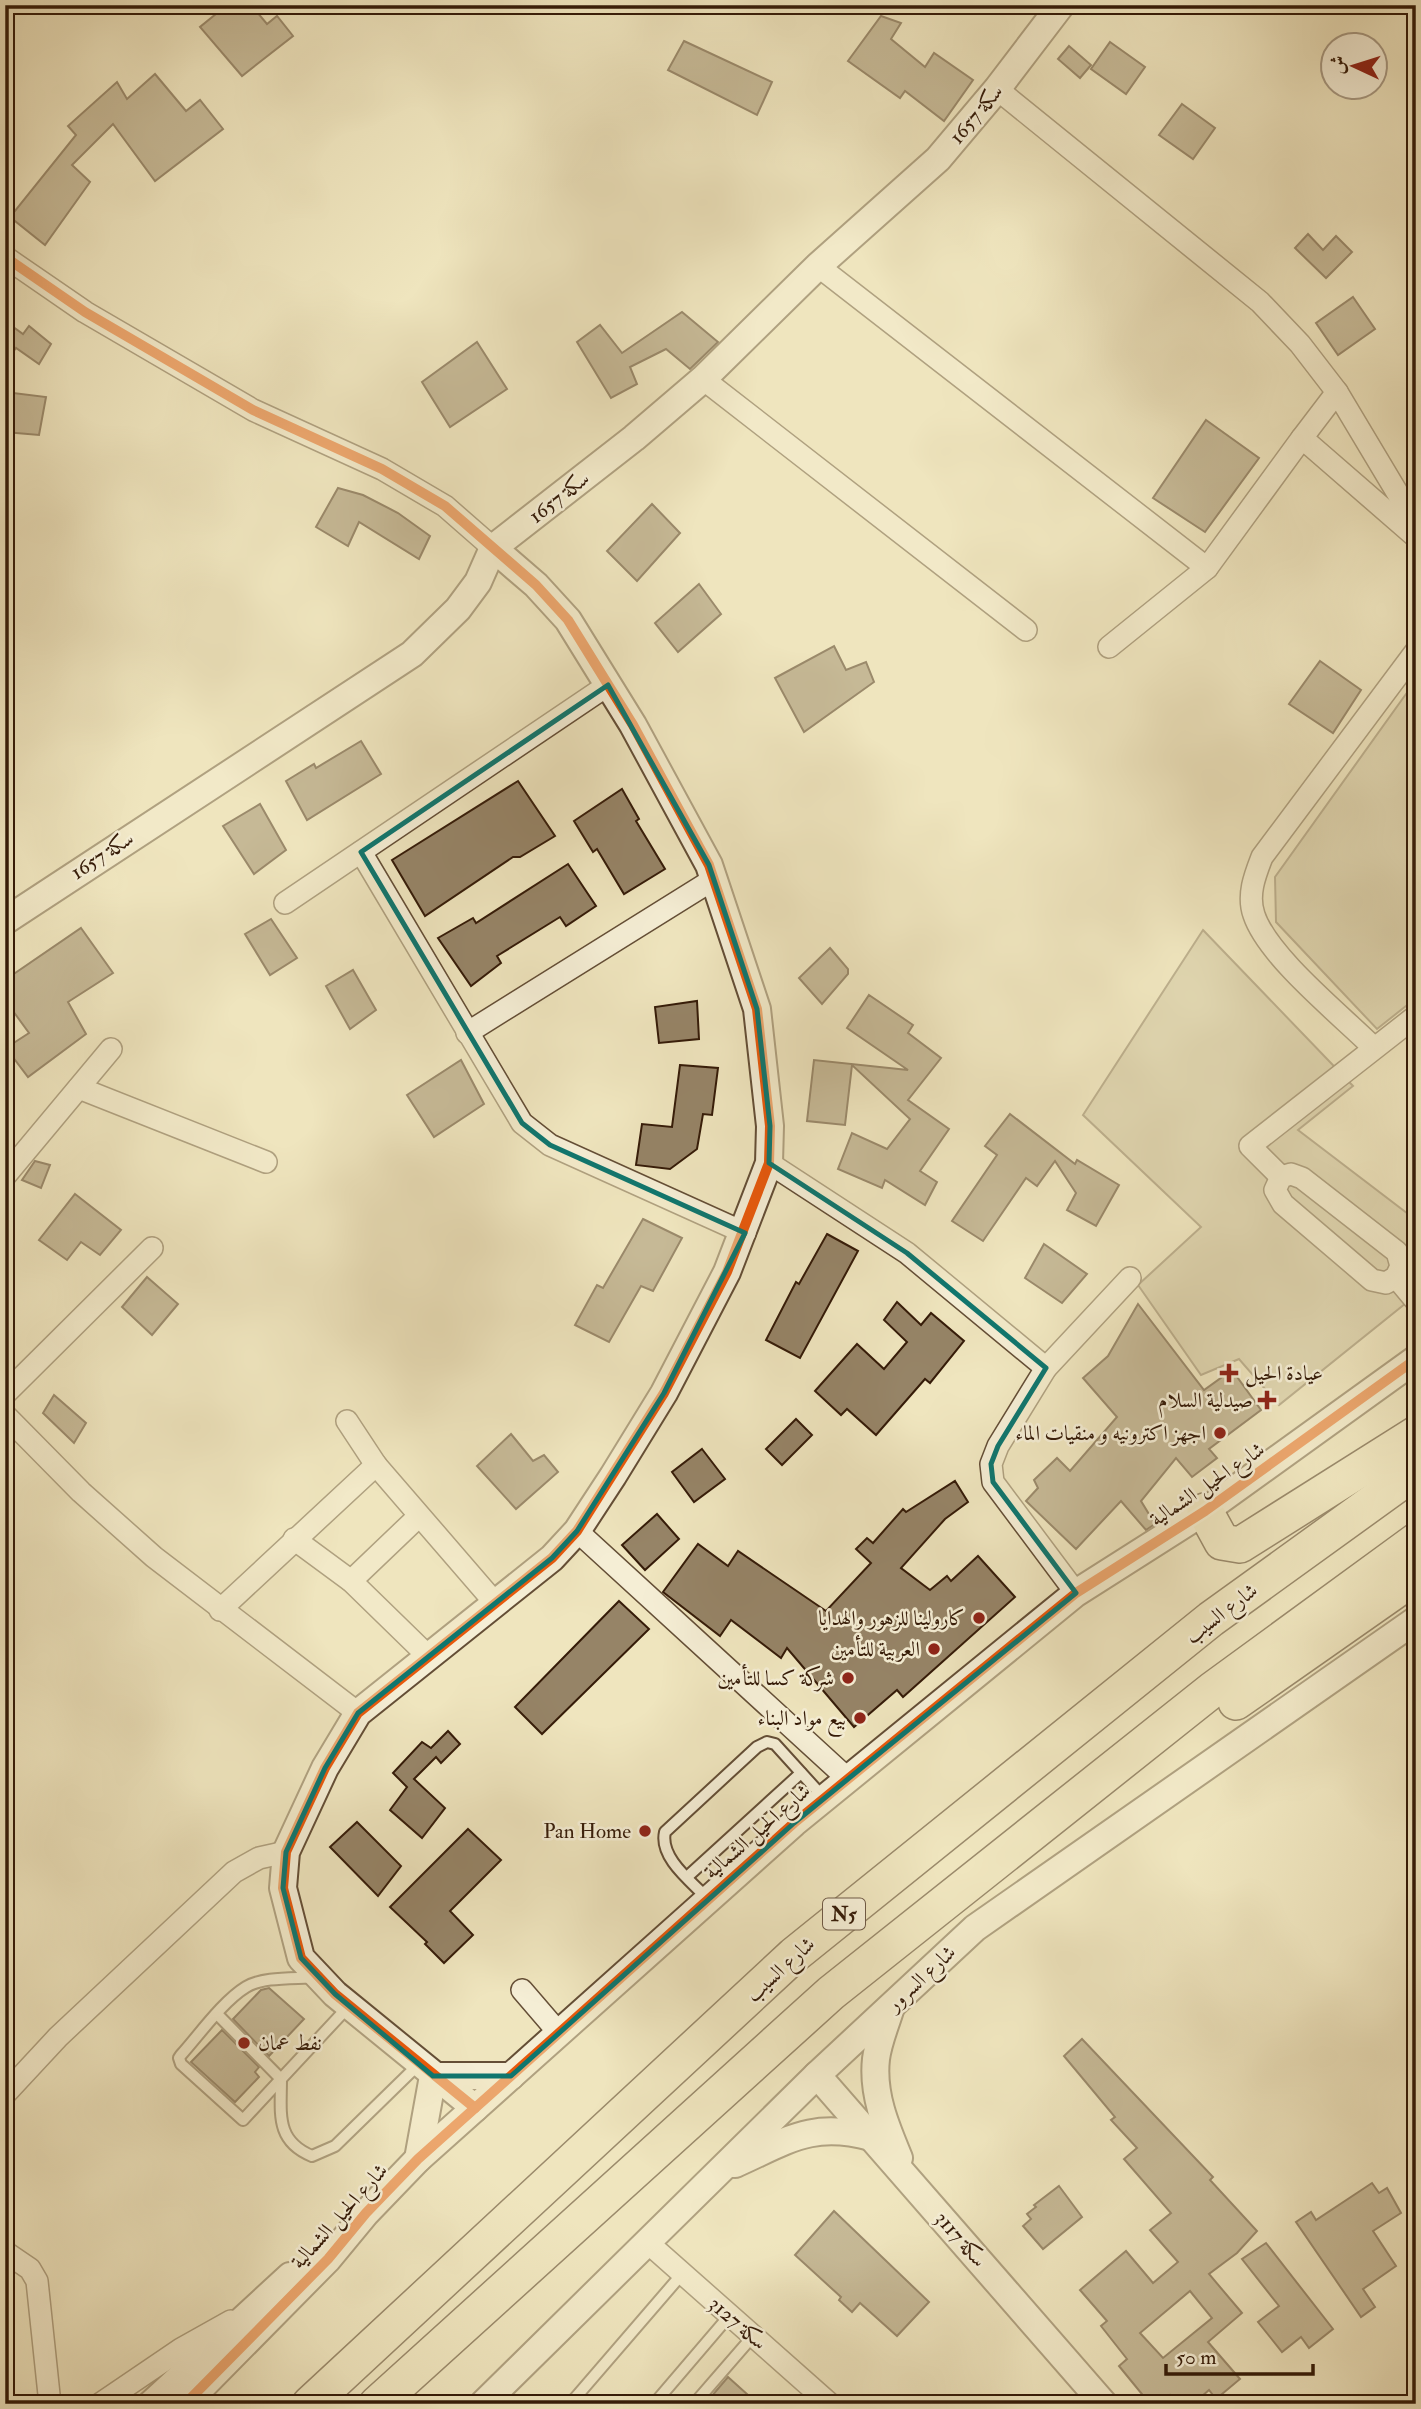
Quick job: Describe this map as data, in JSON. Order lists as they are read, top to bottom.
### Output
{
  "streets": {
    "highway": ["شارع السيب", "N5"],
    "street": [
      "سكة 1657",
      "شارع الحيل الشمالية",
      "شارع السرور",
      "سكة 3117",
      "سكة 3127"
    ]
  },
  "crossings": [
    ["شارع السرور", "سكة 3117"],
    ["شارع السرور", "سكة 3127"]
  ],
  "places": {
    "health": ["عيادة الحيل", "صيدلية السلام"],
    "other": [
      "اجهز اكترونيه و منقيات الماء",
      "كارولينا للزهور والهدايا",
      "العربية للتأمين",
      "شركة كسا للتأمين",
      "بيع مواد البناء",
      "Pan Home",
      "نفط عمان"
    ]
  },
  "scale_bar": "50 m",
  "north": "left"
}
